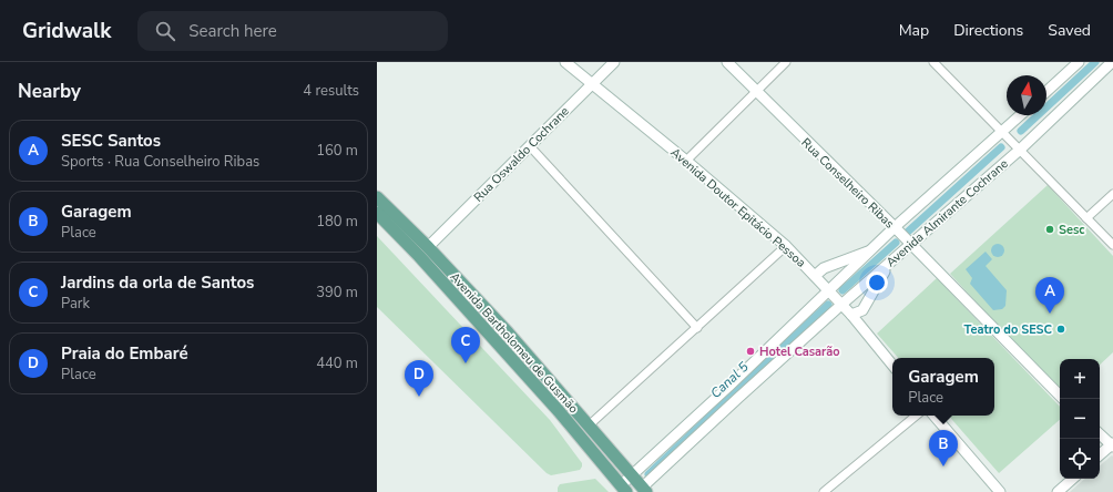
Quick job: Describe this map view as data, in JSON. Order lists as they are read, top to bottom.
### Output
{
  "streets": {
    "main road": [
      "Rua Oswaldo Cochrane",
      "Rua Conselheiro Ribas",
      "Avenida Doutor Epitácio Pessoa",
      "Avenida Almirante Cochrane",
      "Avenida Bartholomeu de Gusmão"
    ]
  },
  "crossings": [
    ["Rua Oswaldo Cochrane", "Avenida Doutor Epitácio Pessoa"],
    ["Rua Oswaldo Cochrane", "Avenida Bartholomeu de Gusmão"],
    ["Rua Conselheiro Ribas", "Avenida Almirante Cochrane"],
    ["Avenida Doutor Epitácio Pessoa", "Avenida Almirante Cochrane"],
    ["Avenida Almirante Cochrane", "Avenida Bartholomeu de Gusmão"]
  ],
  "water": ["Canal 5"],
  "places": ["Sesc", "Teatro do SESC", "Hotel Casarão"],
  "north": "top",
  "page": {
    "header": "Gridwalk",
    "search": "Search here",
    "nav": ["Map", "Directions", "Saved"],
    "heading": ["Nearby", "4 results"],
    "list": [
      {
        "mark": "A",
        "name": "SESC Santos",
        "note": "Sports · Rua Conselheiro Ribas",
        "value": "160 m"
      },
      {
        "mark": "B",
        "name": "Garagem",
        "note": "Place",
        "value": "180 m"
      },
      {
        "mark": "C",
        "name": "Jardins da orla de Santos",
        "note": "Park",
        "value": "390 m"
      },
      {
        "mark": "D",
        "name": "Praia do Embaré",
        "note": "Place",
        "value": "440 m"
      }
    ],
    "pins": [
      "A",
      "C",
      "D",
      "B"
    ],
    "popup": ["Garagem", "Place"],
    "map_buttons": ["+", "−"]
  }
}
